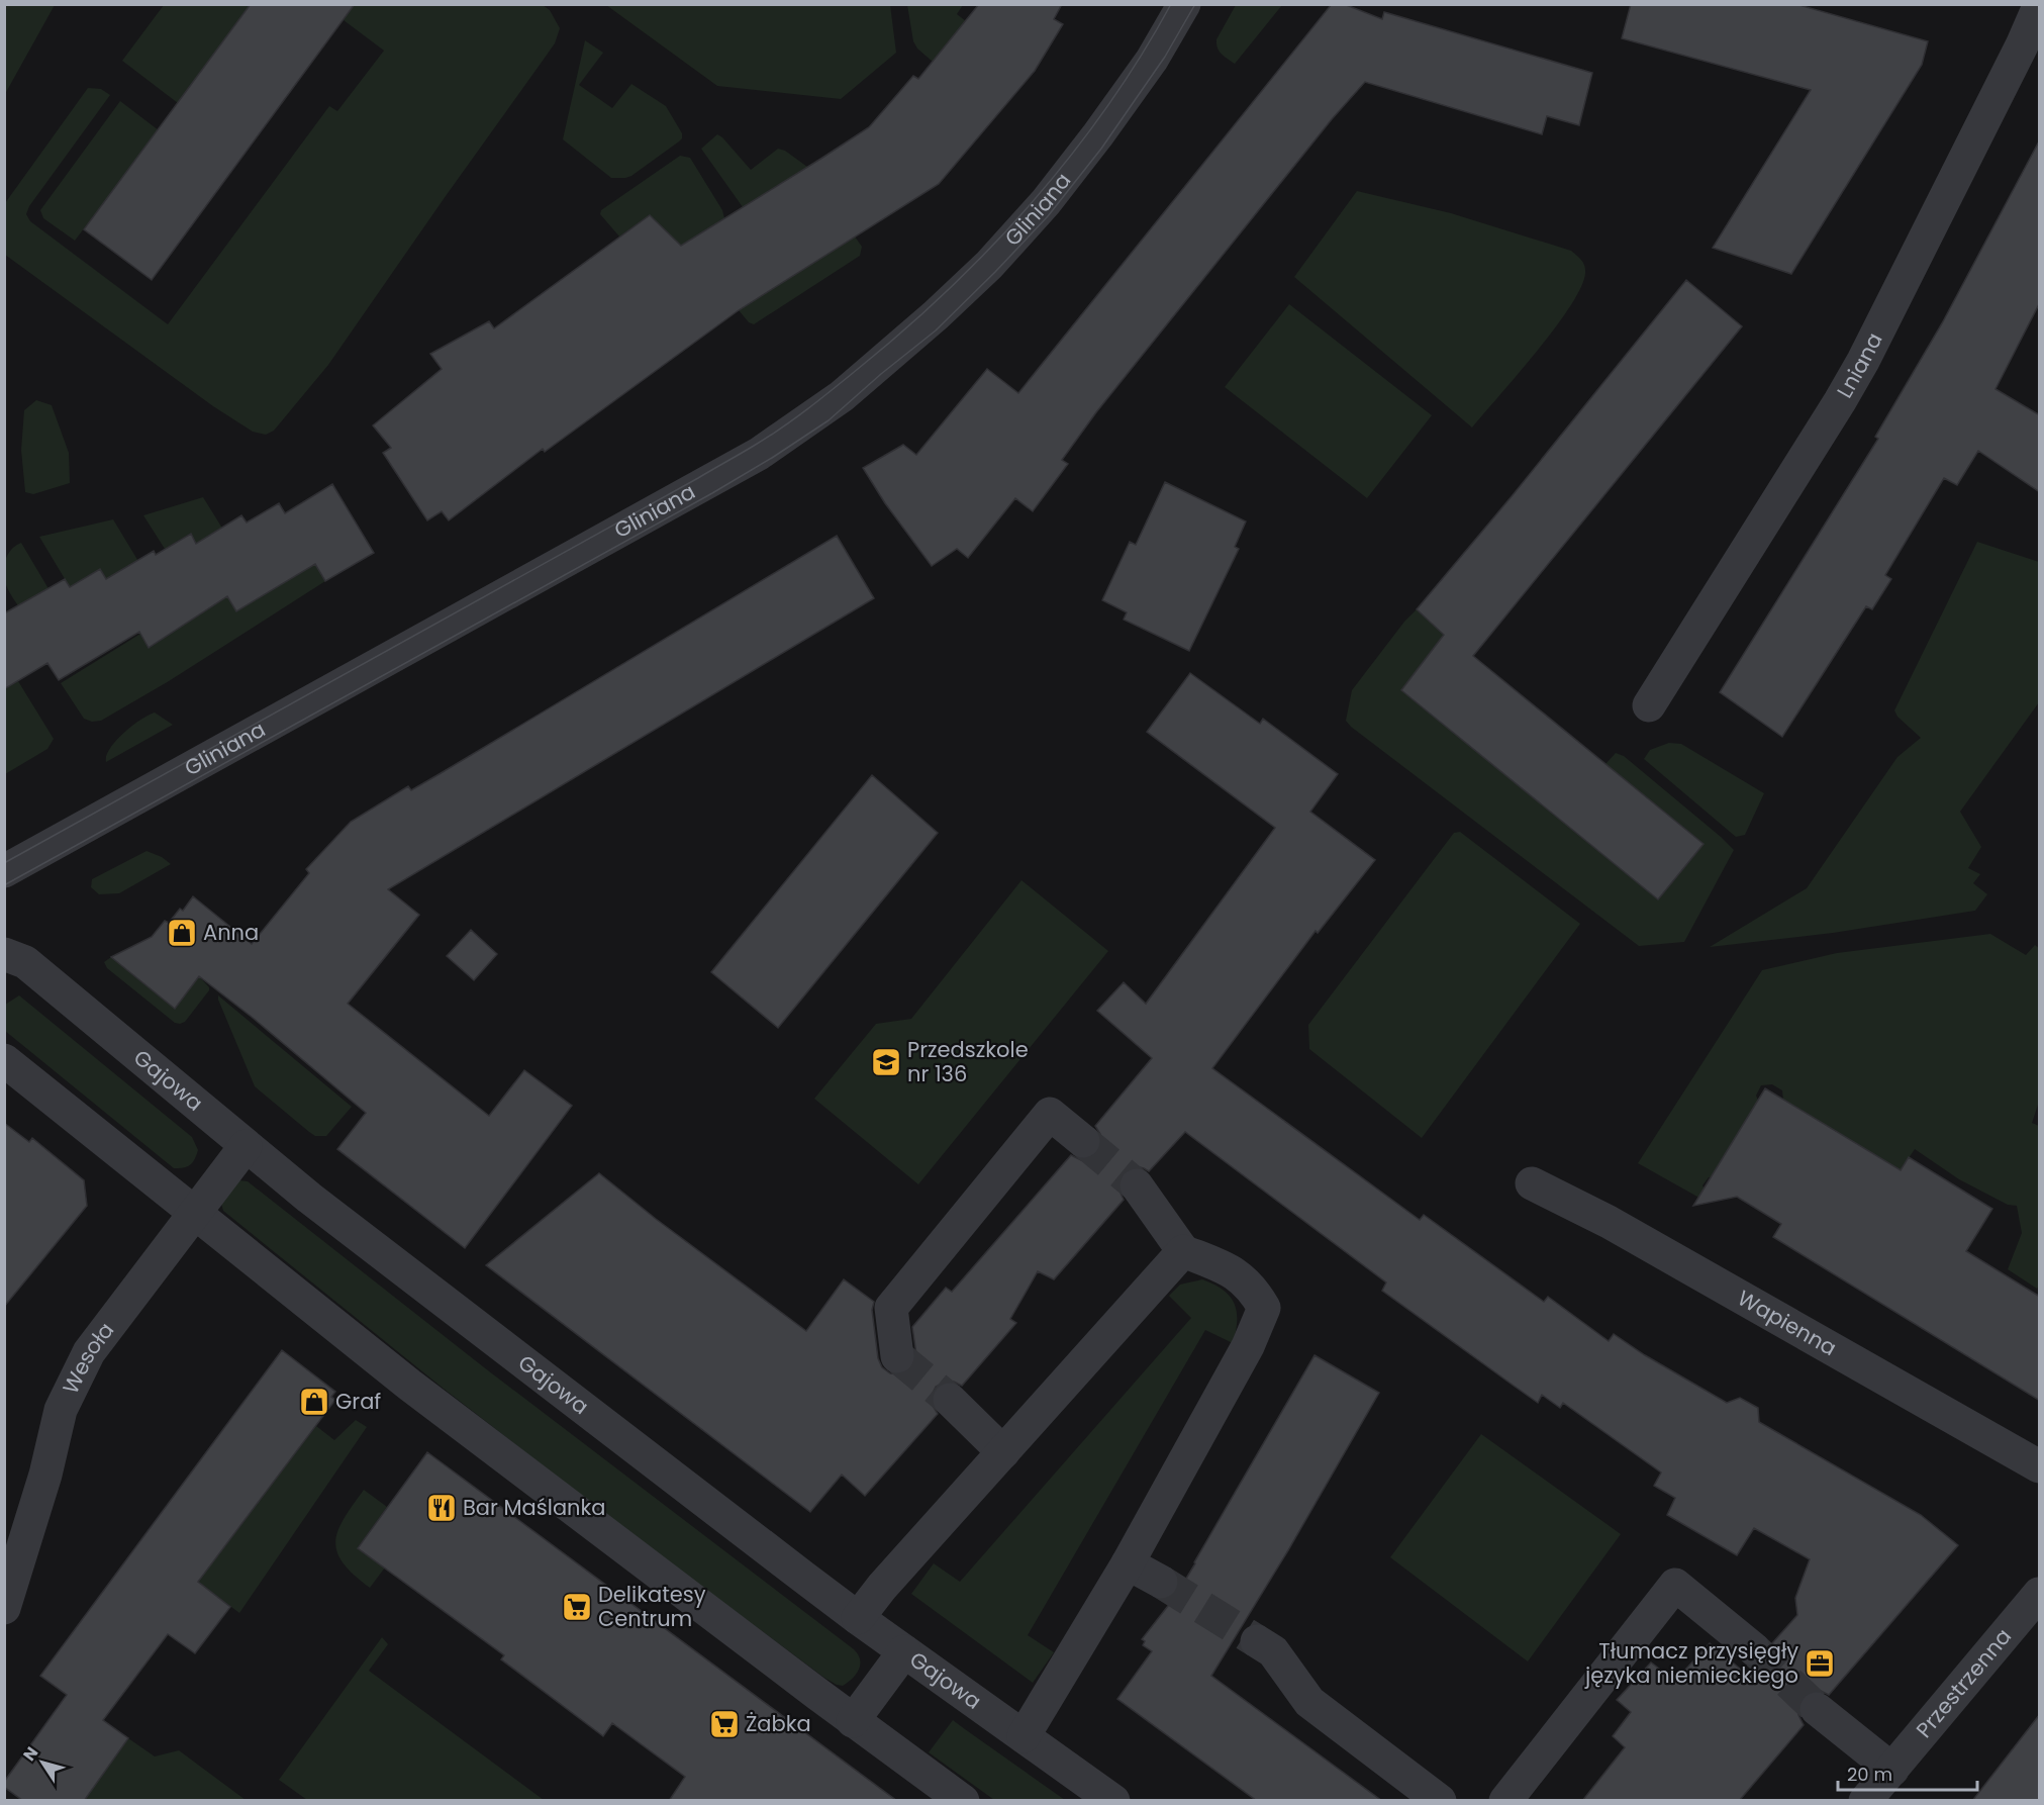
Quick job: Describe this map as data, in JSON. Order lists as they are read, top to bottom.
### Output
{
  "streets": {
    "street": [
      "Gliniana",
      "Lniana",
      "Gajowa",
      "Wapienna",
      "Wesoła",
      "Przestrzenna"
    ]
  },
  "crossings": [
    ["Gajowa", "Wesoła"]
  ],
  "places": {
    "shop": ["Anna", "Graf"],
    "school or university": ["Przedszkole nr 136"],
    "restaurant": ["Bar Maślanka"],
    "supermarket": ["Delikatesy Centrum", "Żabka"],
    "office": ["Tłumacz przysięgły języka niemieckiego"]
  },
  "scale_bar": "20 m",
  "north": "top left"
}
